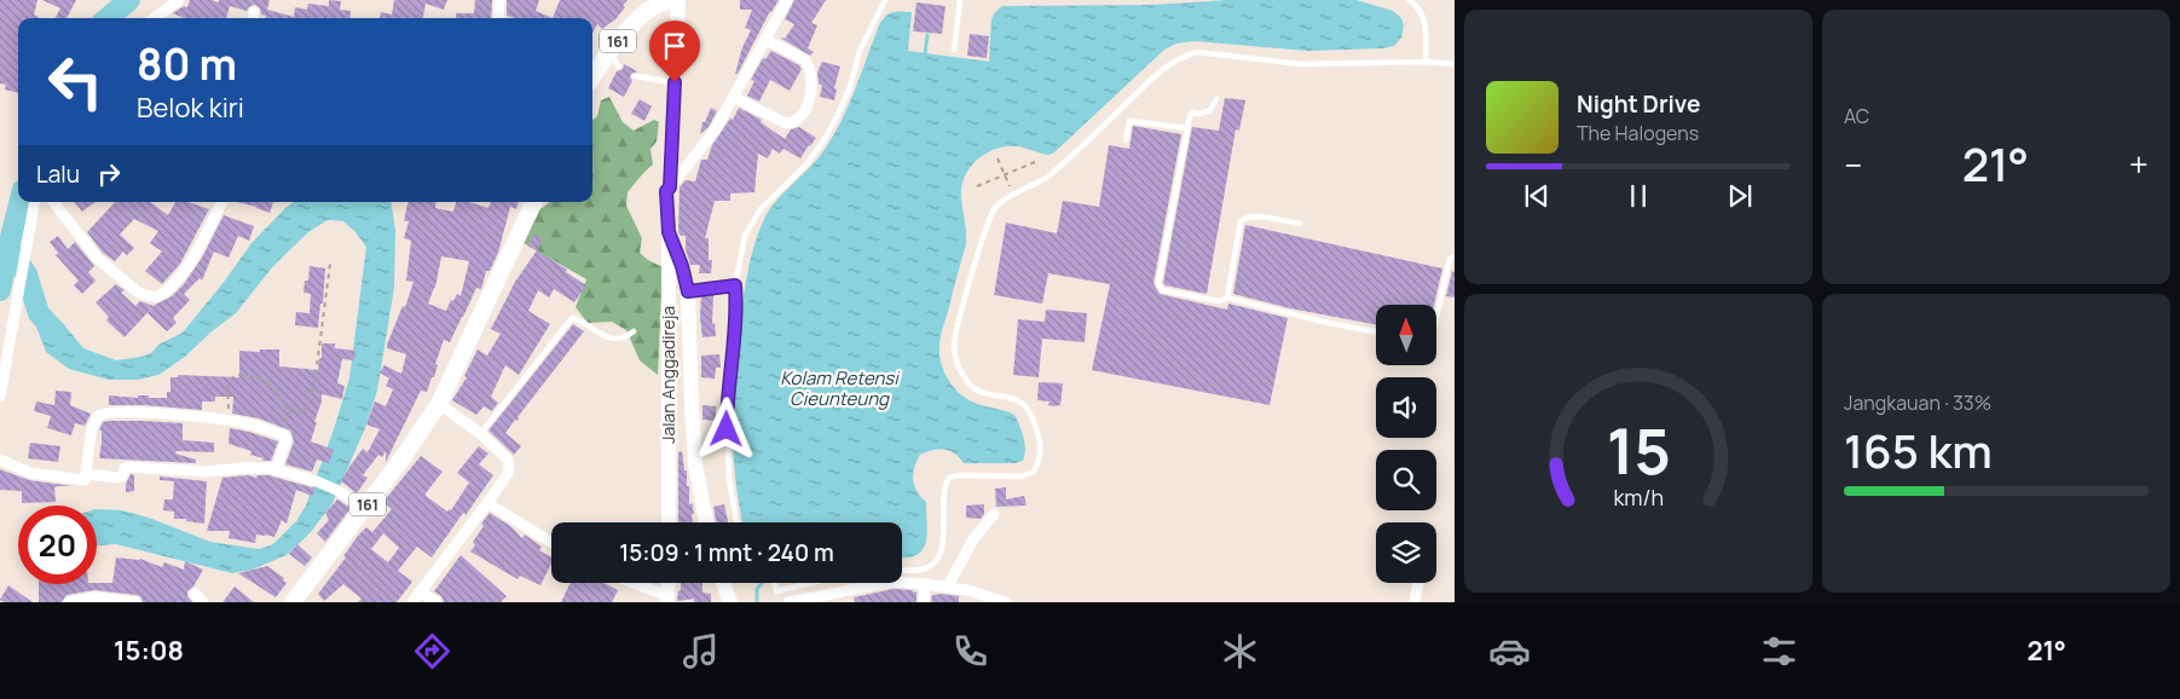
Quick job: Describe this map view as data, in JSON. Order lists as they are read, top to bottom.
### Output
{
  "streets": {
    "main road": ["161", "Jalan Anggadireja"]
  },
  "water": ["Kolam Retensi Cieunteung"],
  "north": "top",
  "page": {
    "tile": [
      "AC",
      ["Jangkauan · 33%", "165 km"]
    ],
    "turn": ["80 m", "Belok kiri"],
    "song": ["Night Drive", "The Halogens"],
    "heat": ["−", "21°", "+"],
    "then": "Lalu",
    "limit": "20",
    "trip": "15:09 · 1 mnt · 240 m",
    "tabs": ["15:08", "21°"],
    "gauge": ["15", "km/h"]
  }
}
